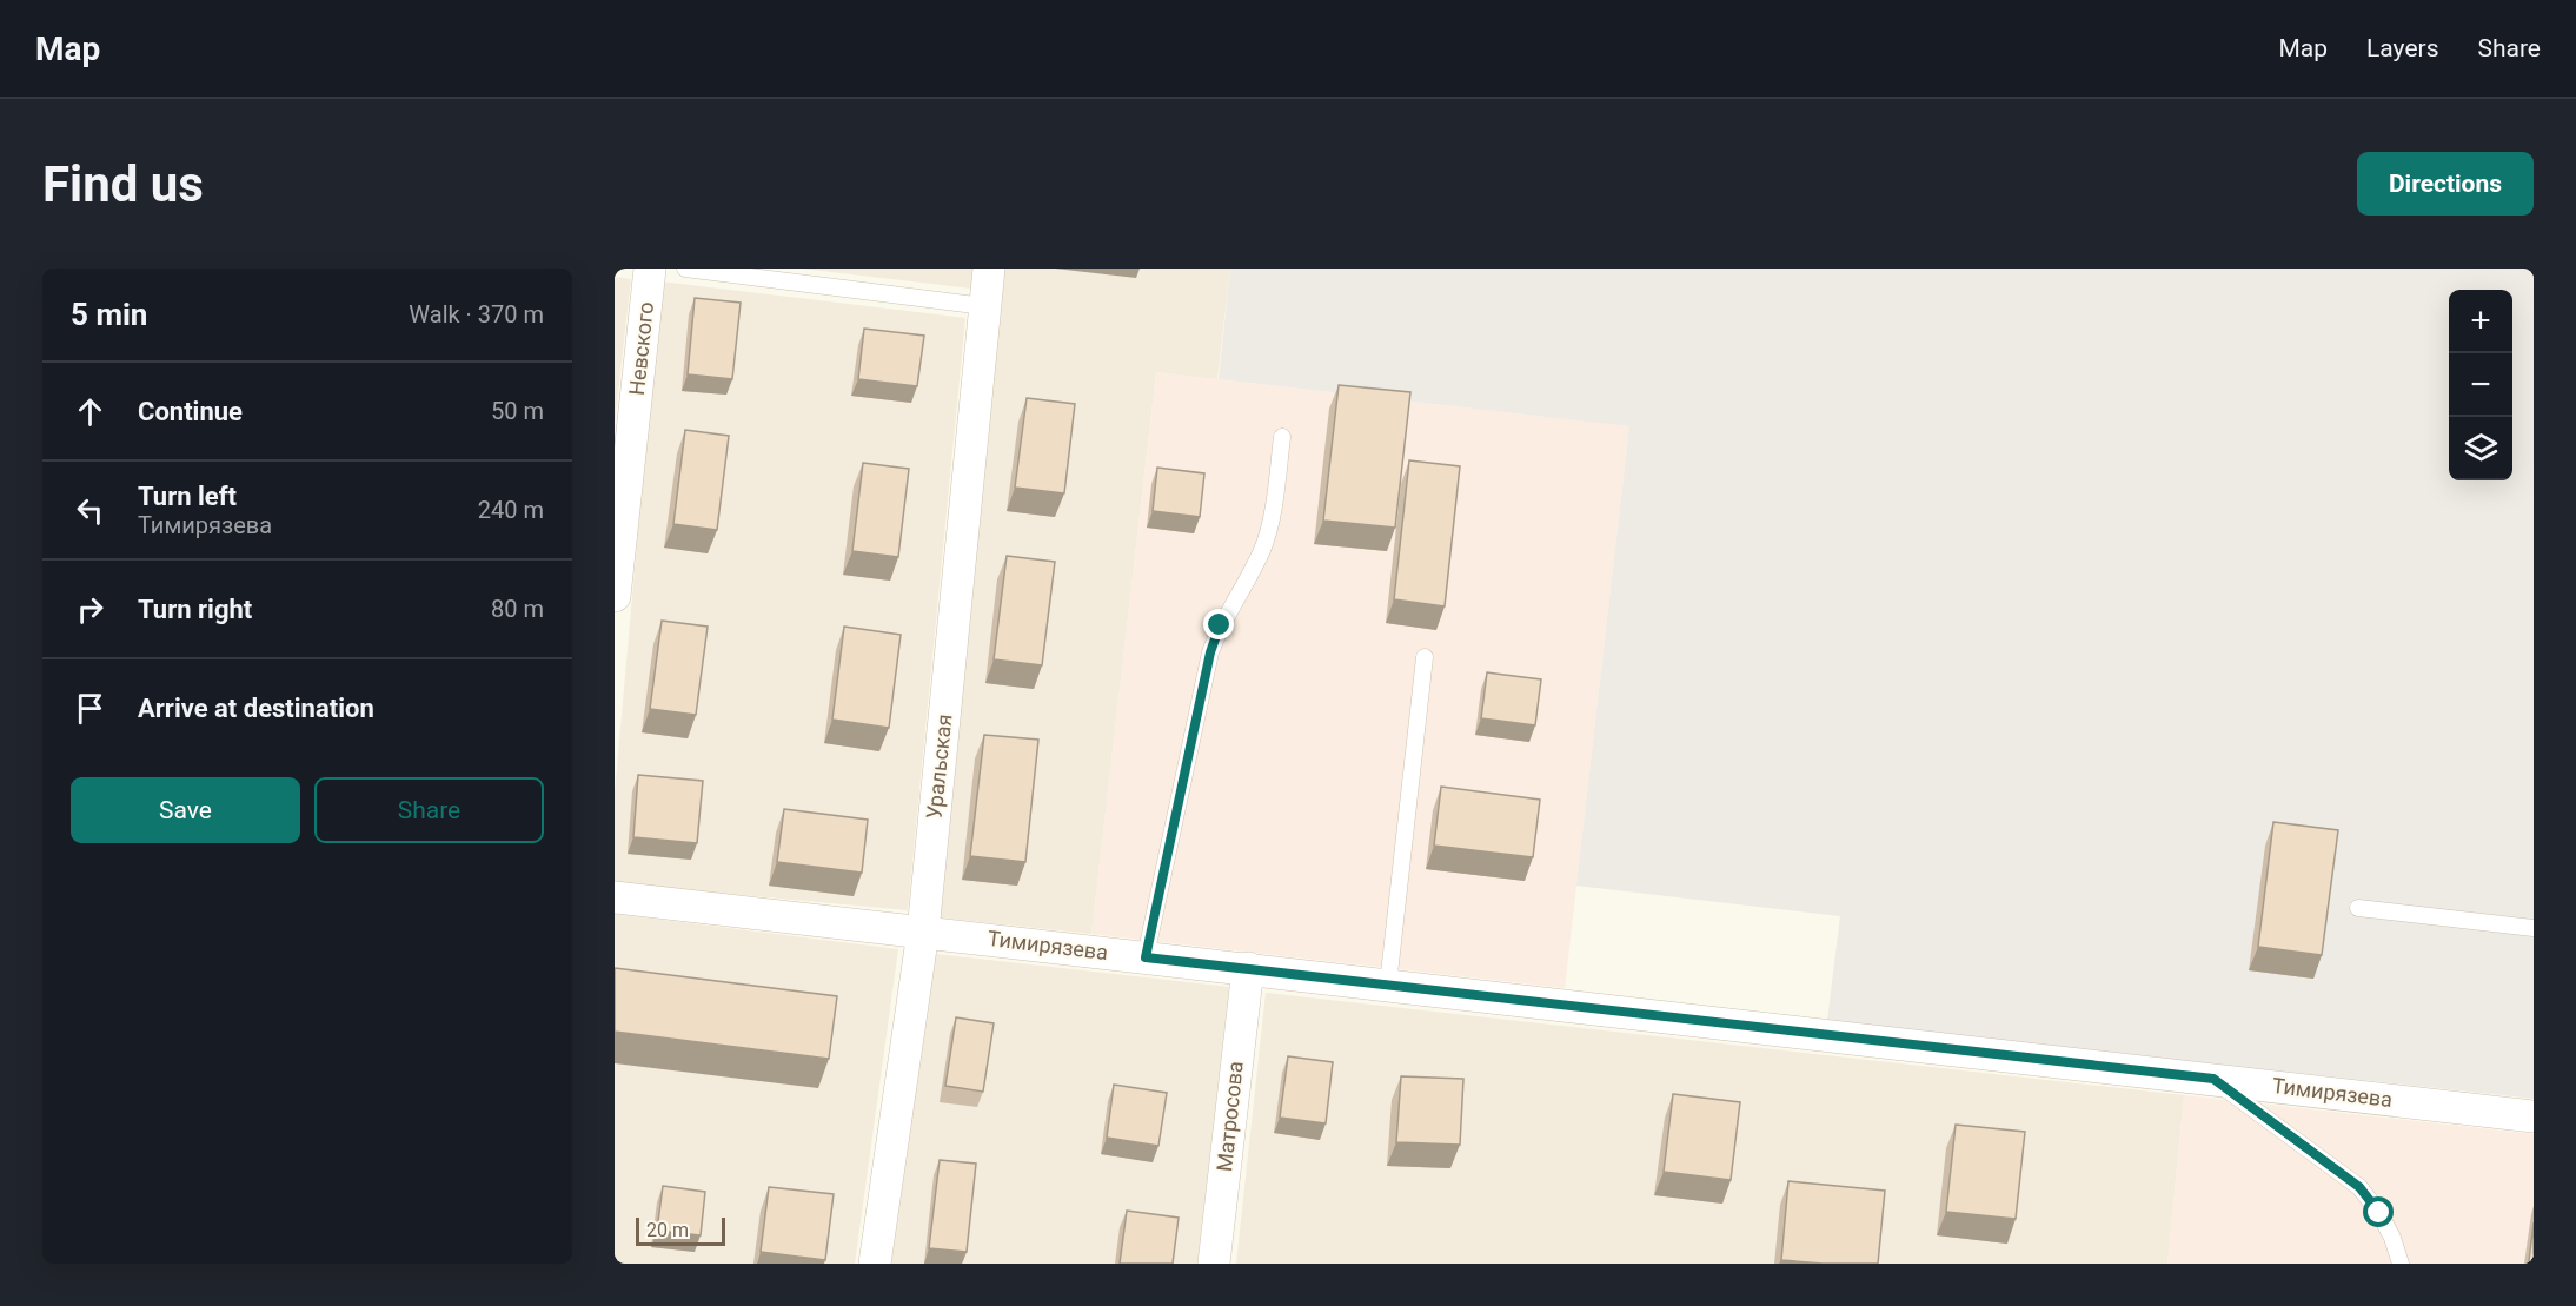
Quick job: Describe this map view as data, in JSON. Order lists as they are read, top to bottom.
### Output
{
  "streets": {
    "street": [
      "Невского",
      "Уральская",
      "Тимирязева",
      "Матросова"
    ]
  },
  "crossings": [
    ["Уральская", "Тимирязева"],
    ["Тимирязева", "Матросова"]
  ],
  "scale_bar": "20 m",
  "page": {
    "header": "Map",
    "nav": ["Map", "Layers", "Share"],
    "buttons": [
      "Directions",
      ["Save", "Share"]
    ],
    "title": "Find us",
    "heading": ["5 min", "Walk · 370 m"],
    "map_buttons": ["+", "−"],
    "list": [
      ["Continue", "50 m"],
      ["Turn left", "Тимирязева", "240 m"],
      ["Turn right", "80 m"],
      "Arrive at destination"
    ],
    "scale": "20 m"
  }
}
